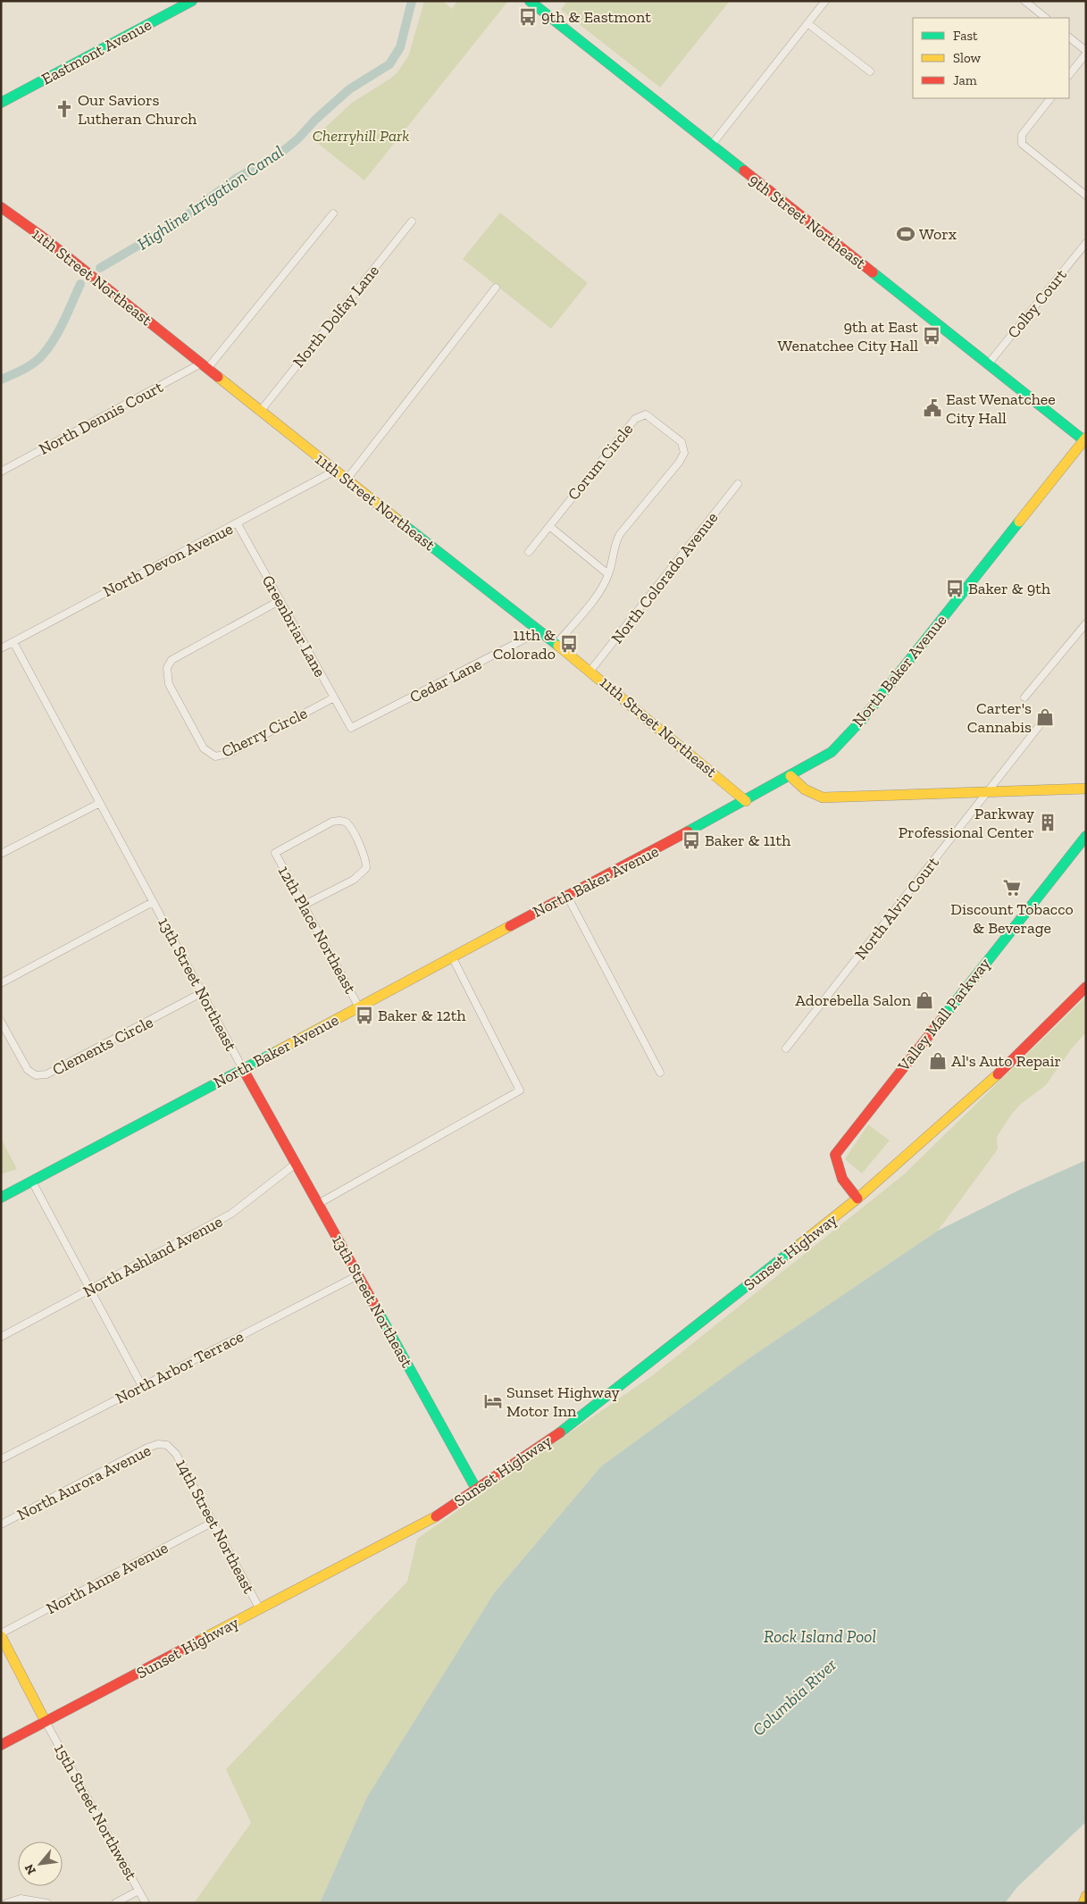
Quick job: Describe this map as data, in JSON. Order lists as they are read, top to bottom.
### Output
{
  "streets": {
    "main road": [
      "Eastmont Avenue",
      "9th Street Northeast",
      "11th Street Northeast",
      "North Baker Avenue",
      "13th Street Northeast",
      "Valley Mall Parkway",
      "Sunset Highway"
    ],
    "street": [
      "Colby Court",
      "North Dolfay Lane",
      "North Dennis Court",
      "Corum Circle",
      "North Devon Avenue",
      "North Colorado Avenue",
      "Greenbriar Lane",
      "Cedar Lane",
      "Cherry Circle",
      "North Alvin Court",
      "12th Place Northeast",
      "Clements Circle",
      "North Ashland Avenue",
      "North Arbor Terrace",
      "North Aurora Avenue",
      "14th Street Northeast",
      "North Anne Avenue",
      "15th Street Northwest"
    ]
  },
  "crossings": [
    ["9th Street Northeast", "Colby Court"],
    ["9th Street Northeast", "North Baker Avenue"],
    ["11th Street Northeast", "North Dolfay Lane"],
    ["11th Street Northeast", "North Dennis Court"],
    ["11th Street Northeast", "Corum Circle"],
    ["11th Street Northeast", "North Devon Avenue"],
    ["11th Street Northeast", "North Colorado Avenue"],
    ["11th Street Northeast", "North Baker Avenue"],
    ["11th Street Northeast", "Cedar Lane"],
    ["North Devon Avenue", "Greenbriar Lane"],
    ["North Devon Avenue", "13th Street Northeast"],
    ["Greenbriar Lane", "Cedar Lane"],
    ["Greenbriar Lane", "Cherry Circle"],
    ["North Baker Avenue", "12th Place Northeast"],
    ["North Baker Avenue", "13th Street Northeast"],
    ["13th Street Northeast", "Clements Circle"],
    ["13th Street Northeast", "Sunset Highway"],
    ["13th Street Northeast", "North Ashland Avenue"],
    ["13th Street Northeast", "North Arbor Terrace"],
    ["Valley Mall Parkway", "Sunset Highway"],
    ["Sunset Highway", "14th Street Northeast"],
    ["Sunset Highway", "15th Street Northwest"],
    ["North Aurora Avenue", "14th Street Northeast"],
    ["14th Street Northeast", "North Anne Avenue"]
  ],
  "water": ["Highline Irrigation Canal", "Rock Island Pool", "Columbia River"],
  "parks": ["Cherryhill Park"],
  "places": {
    "bus stop": [
      "9th & Eastmont",
      "9th at East Wenatchee City Hall",
      "Baker & 9th",
      "11th & Colorado",
      "Baker & 11th",
      "Baker & 12th"
    ],
    "church": ["Our Saviors Lutheran Church"],
    "sports": ["Worx"],
    "public building": ["East Wenatchee City Hall"],
    "shop": ["Carter's Cannabis", "Adorebella Salon", "Al's Auto Repair"],
    "building": ["Parkway Professional Center"],
    "supermarket": ["Discount Tobacco & Beverage"],
    "hotel": ["Sunset Highway Motor Inn"]
  },
  "legend": ["Fast", "Slow", "Jam"],
  "north": "bottom left"
}
